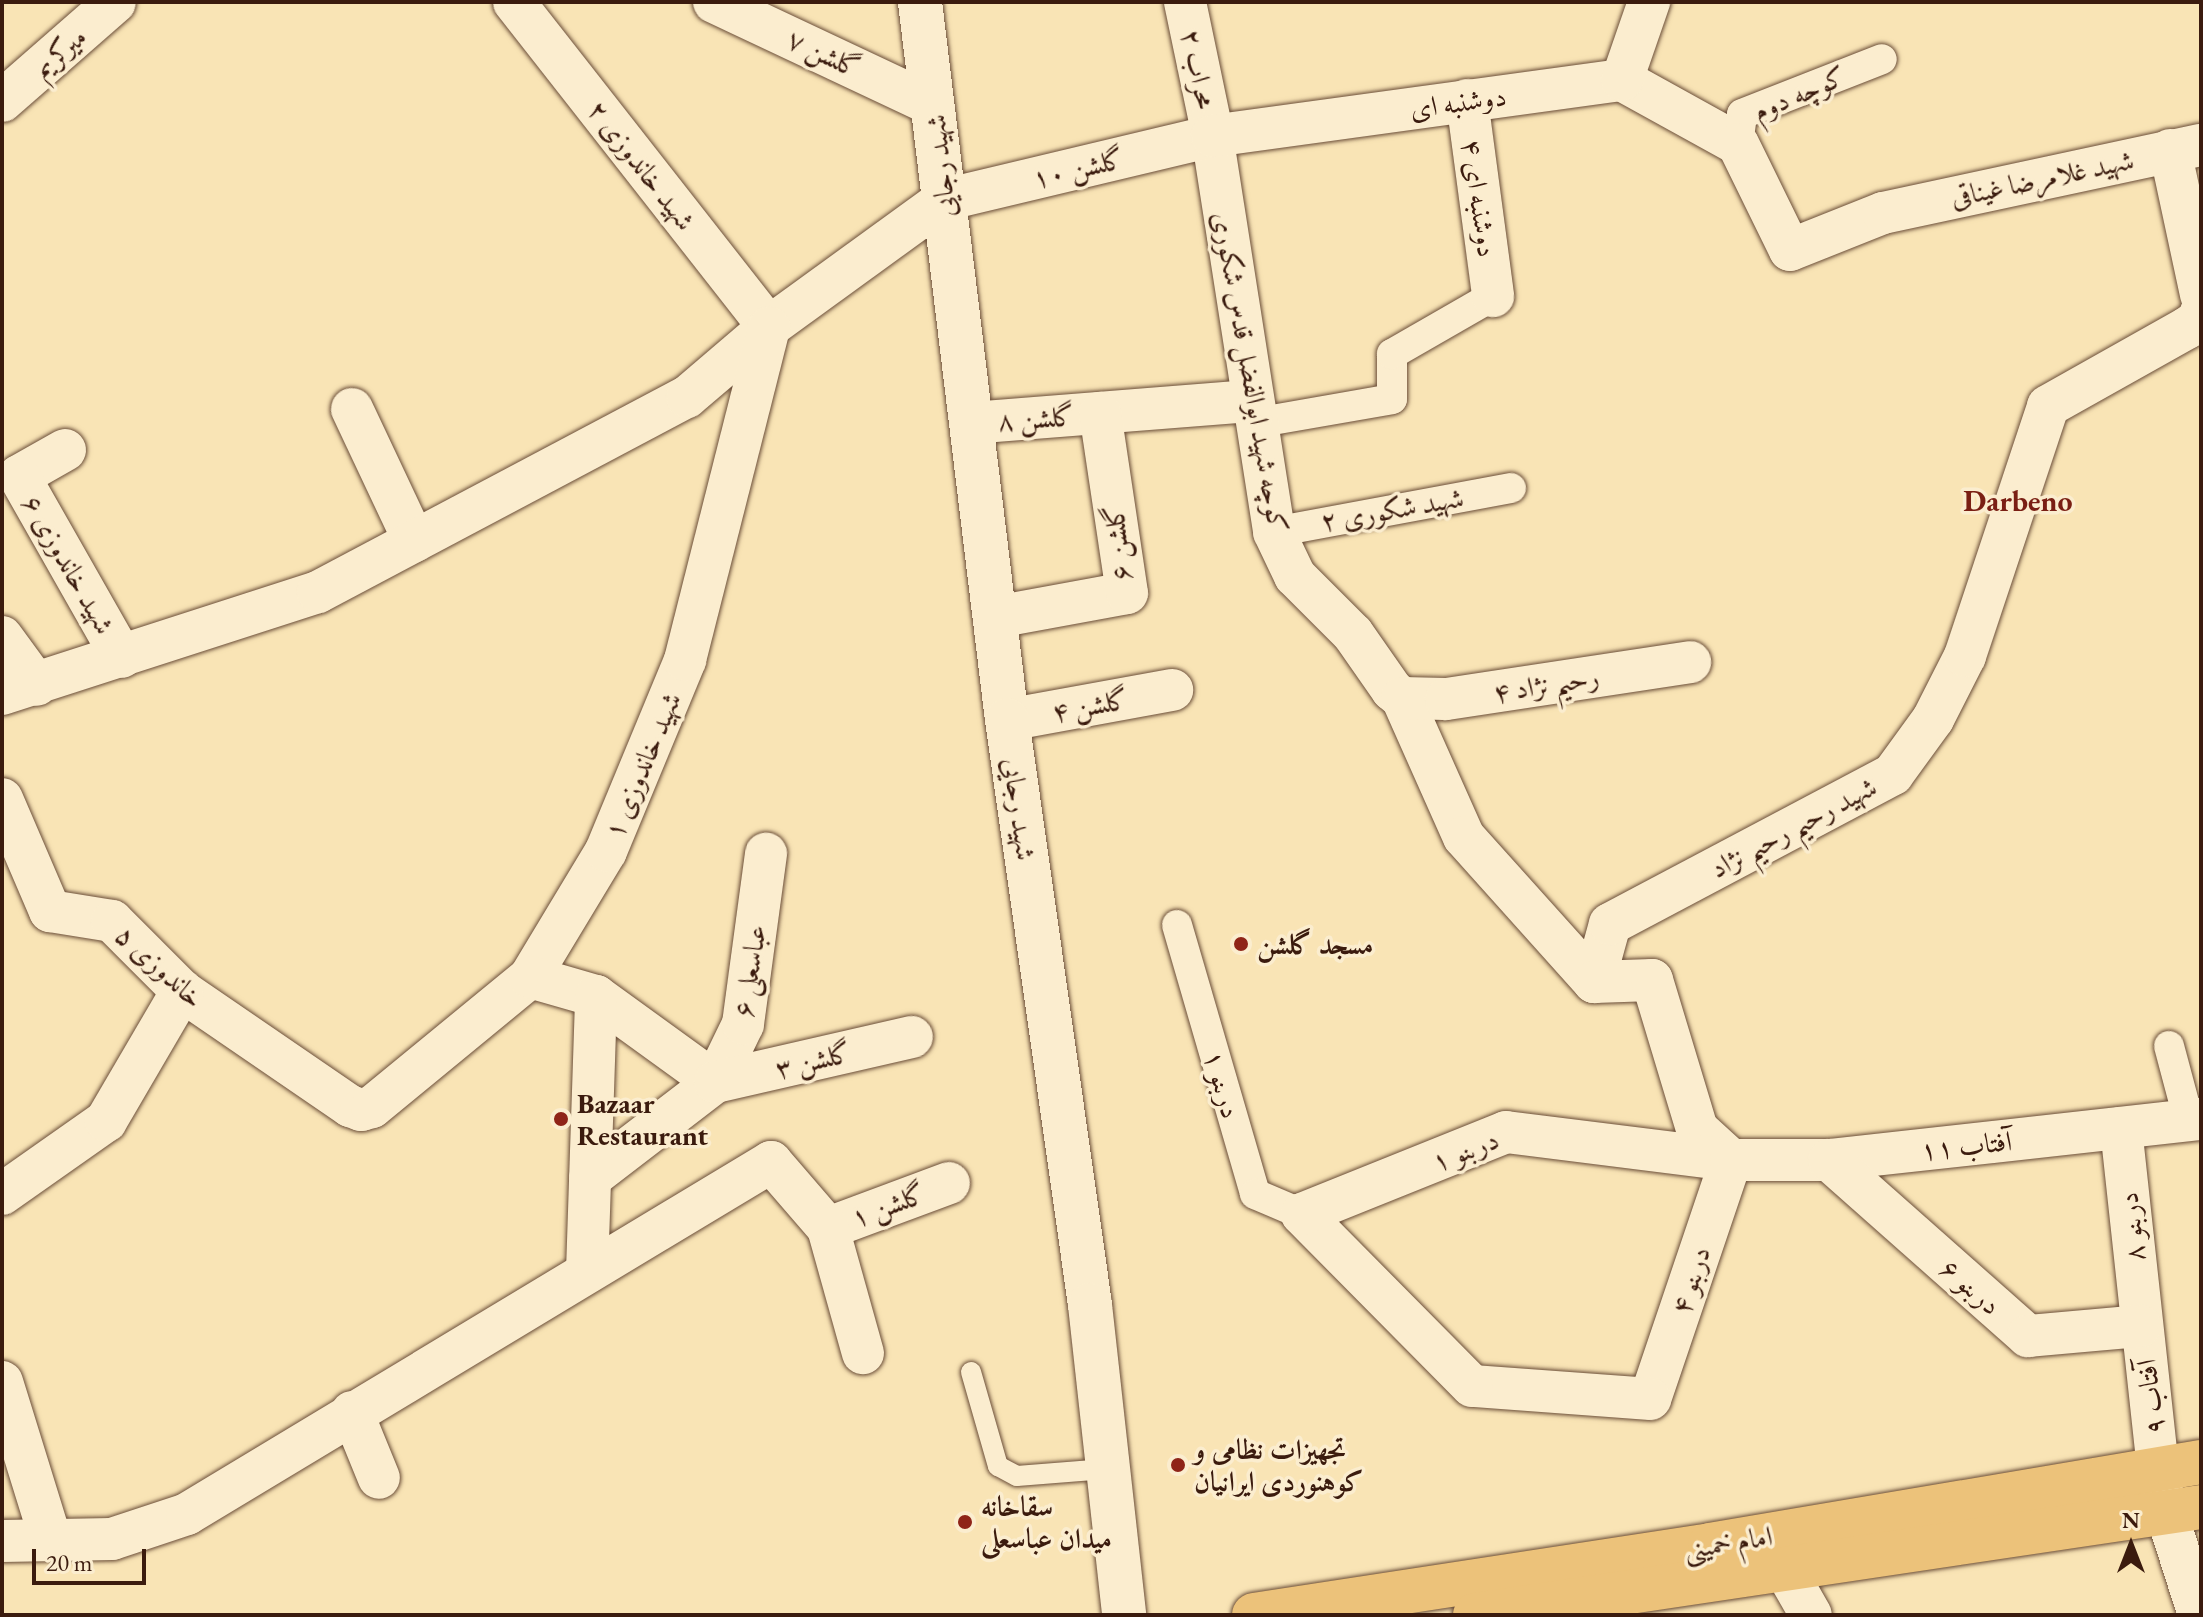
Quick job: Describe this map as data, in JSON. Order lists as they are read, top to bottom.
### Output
{
  "streets": {
    "main road": ["شهید رجایی", "امام خمینی"],
    "street": [
      "میرکریم",
      "۷ گلشن",
      "۲ محراب",
      "کوچه دوم",
      "دوشنبه ای",
      "۲ شهید خاندوزی",
      "۱۰ گلشن",
      "شهید غلامرضا غیناقی",
      "۴ دوشنبه ای",
      "کوچه شهید ابوالفضل قدس شکوری",
      "۸ گلشن",
      "۲ شهید شکوری",
      "۶ گلشن",
      "۶ شهید خاندوزی",
      "رحیم نژاد ۴",
      "۴ گلشن",
      "۱ شهید خاندوزی",
      "شهید رحیم رحیم نژاد",
      "خاندوزی ۵",
      "۶ عباسعلی",
      "۳ گلشن",
      "۱ دربنو",
      "آفتاب ۱۱",
      "دربنو ۱",
      "۱ گلشن",
      "۸ دربنو",
      "۴ دربنو",
      "۶ دربنو",
      "آفتاب ۹"
    ]
  },
  "crossings": [
    ["۷ گلشن", "شهید رجایی"],
    ["۲ محراب", "دوشنبه ای"],
    ["۲ محراب", "۱۰ گلشن"],
    ["۲ محراب", "کوچه شهید ابوالفضل قدس شکوری"],
    ["کوچه دوم", "شهید غلامرضا غیناقی"],
    ["دوشنبه ای", "۱۰ گلشن"],
    ["دوشنبه ای", "۴ دوشنبه ای"],
    ["دوشنبه ای", "کوچه شهید ابوالفضل قدس شکوری"],
    ["۲ شهید خاندوزی", "۱ شهید خاندوزی"],
    ["شهید رجایی", "۱۰ گلشن"],
    ["شهید رجایی", "۸ گلشن"],
    ["شهید رجایی", "۶ گلشن"],
    ["شهید رجایی", "۴ گلشن"],
    ["۱۰ گلشن", "کوچه شهید ابوالفضل قدس شکوری"],
    ["کوچه شهید ابوالفضل قدس شکوری", "۸ گلشن"],
    ["کوچه شهید ابوالفضل قدس شکوری", "۲ شهید شکوری"],
    ["کوچه شهید ابوالفضل قدس شکوری", "رحیم نژاد ۴"],
    ["کوچه شهید ابوالفضل قدس شکوری", "شهید رحیم رحیم نژاد"],
    ["۸ گلشن", "۶ گلشن"],
    ["۱ شهید خاندوزی", "خاندوزی ۵"],
    ["۶ عباسعلی", "۳ گلشن"],
    ["۱ دربنو", "دربنو ۱"],
    ["۱ دربنو", "۴ دربنو"],
    ["آفتاب ۱۱", "دربنو ۱"],
    ["آفتاب ۱۱", "۸ دربنو"],
    ["آفتاب ۱۱", "۴ دربنو"],
    ["آفتاب ۱۱", "۶ دربنو"],
    ["دربنو ۱", "۴ دربنو"],
    ["۸ دربنو", "۶ دربنو"],
    ["۸ دربنو", "آفتاب ۹"],
    ["۶ دربنو", "آفتاب ۹"],
    ["آفتاب ۹", "امام خمینی"]
  ],
  "districts": ["Darbeno"],
  "places": [
    "مسجد گلشن",
    "Bazaar Restaurant",
    "تجهیزات نظامی و کوهنوردی ایرانیان",
    "سقاخانه میدان عباسعلی"
  ],
  "scale_bar": "20 m",
  "north": "top"
}
